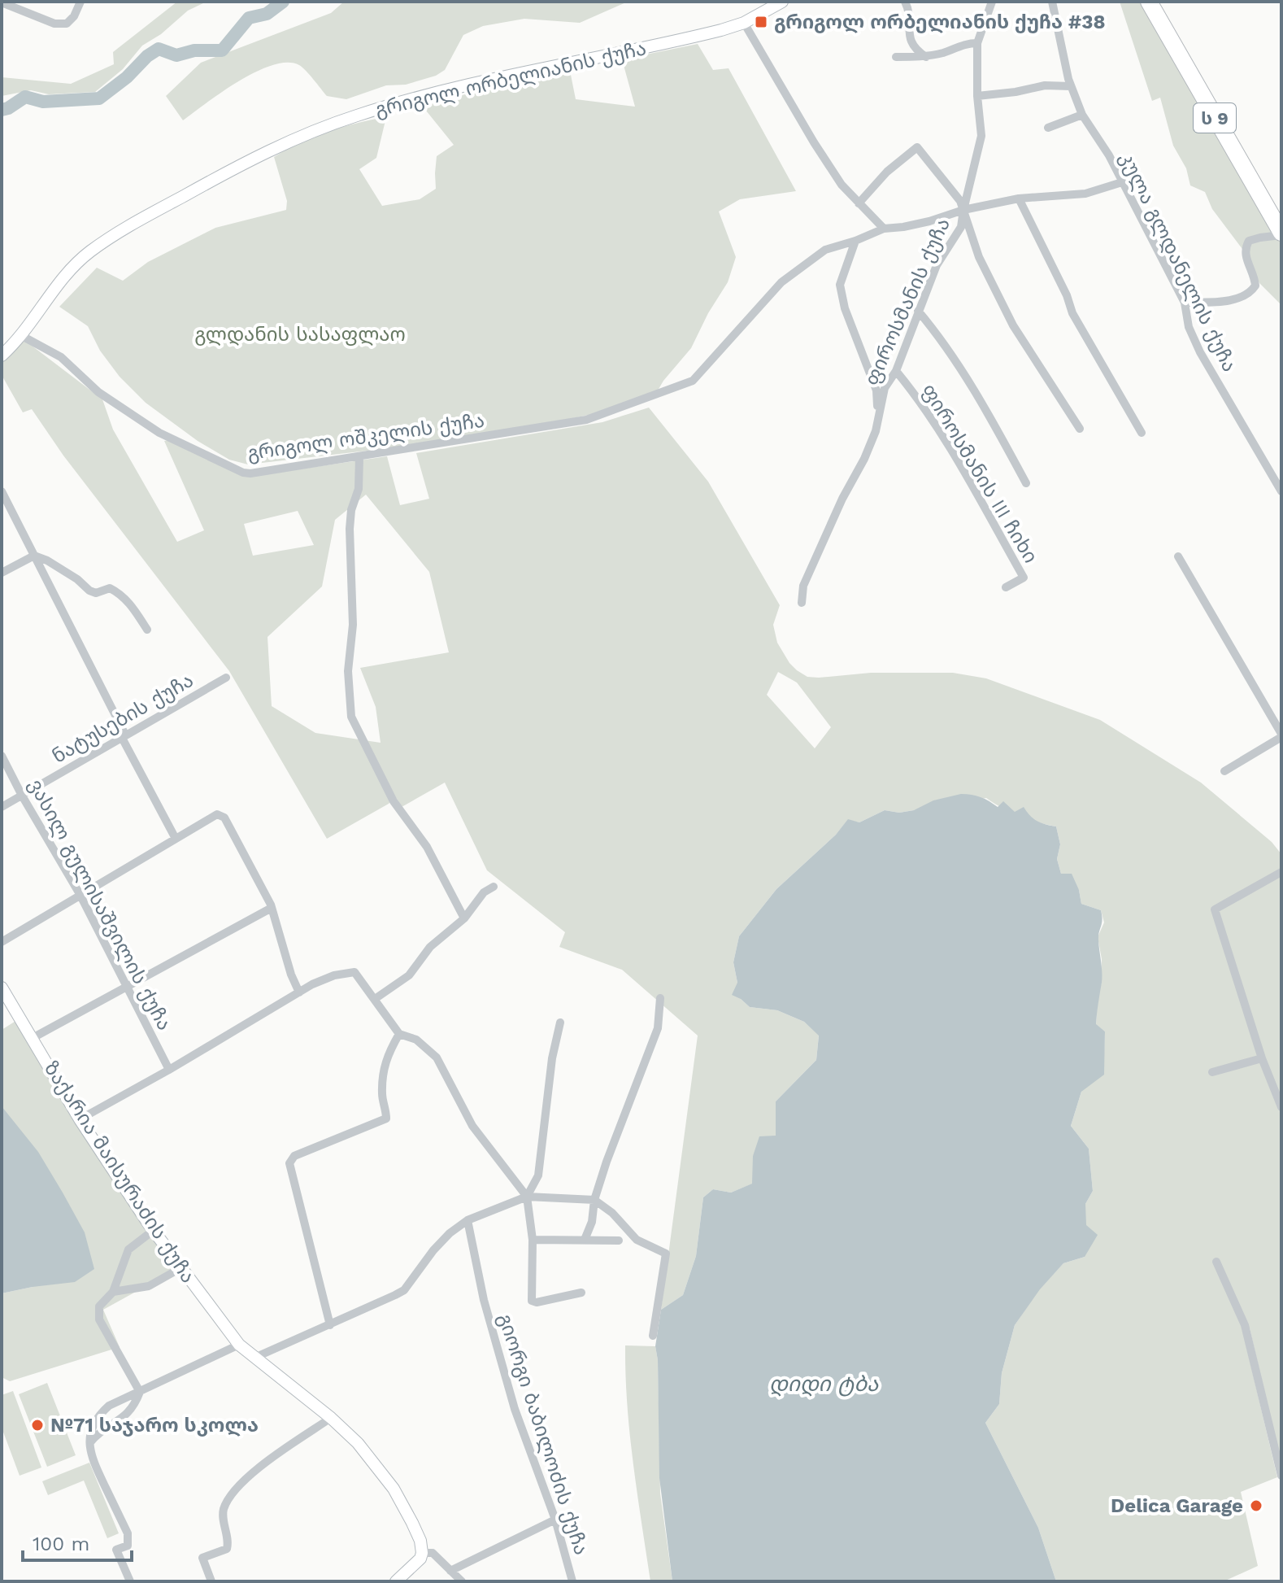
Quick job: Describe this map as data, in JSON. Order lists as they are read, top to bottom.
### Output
{
  "streets": {
    "highway": ["ს 9"],
    "main road": ["გრიგოლ ორბელიანის ქუჩა", "ზაქარია მაისურაძის ქუჩა"],
    "street": [
      "კულა გლდანელის ქუჩა",
      "ფიროსმანის ქუჩა",
      "გრიგოლ ოშკელის ქუჩა",
      "ფიროსმანის III ჩიხი",
      "ნატუსების ქუჩა",
      "ვასილ გულისაშვილის ქუჩა",
      "გიორგი ბაბილოძის ქუჩა"
    ]
  },
  "crossings": [
    ["გრიგოლ ორბელიანის ქუჩა", "გრიგოლ ოშკელის ქუჩა"],
    ["კულა გლდანელის ქუჩა", "გრიგოლ ოშკელის ქუჩა"],
    ["ფიროსმანის ქუჩა", "გრიგოლ ოშკელის ქუჩა"],
    ["ფიროსმანის ქუჩა", "ფიროსმანის III ჩიხი"],
    ["ნატუსების ქუჩა", "ვასილ გულისაშვილის ქუჩა"]
  ],
  "water": ["დიდი ტბა"],
  "parks": ["გლდანის სასაფლაო"],
  "places": {
    "transit": ["გრიგოლ ორბელიანის ქუჩა #38"],
    "other": ["№71 საჯარო სკოლა", "Delica Garage"]
  },
  "scale_bar": "100 m"
}
